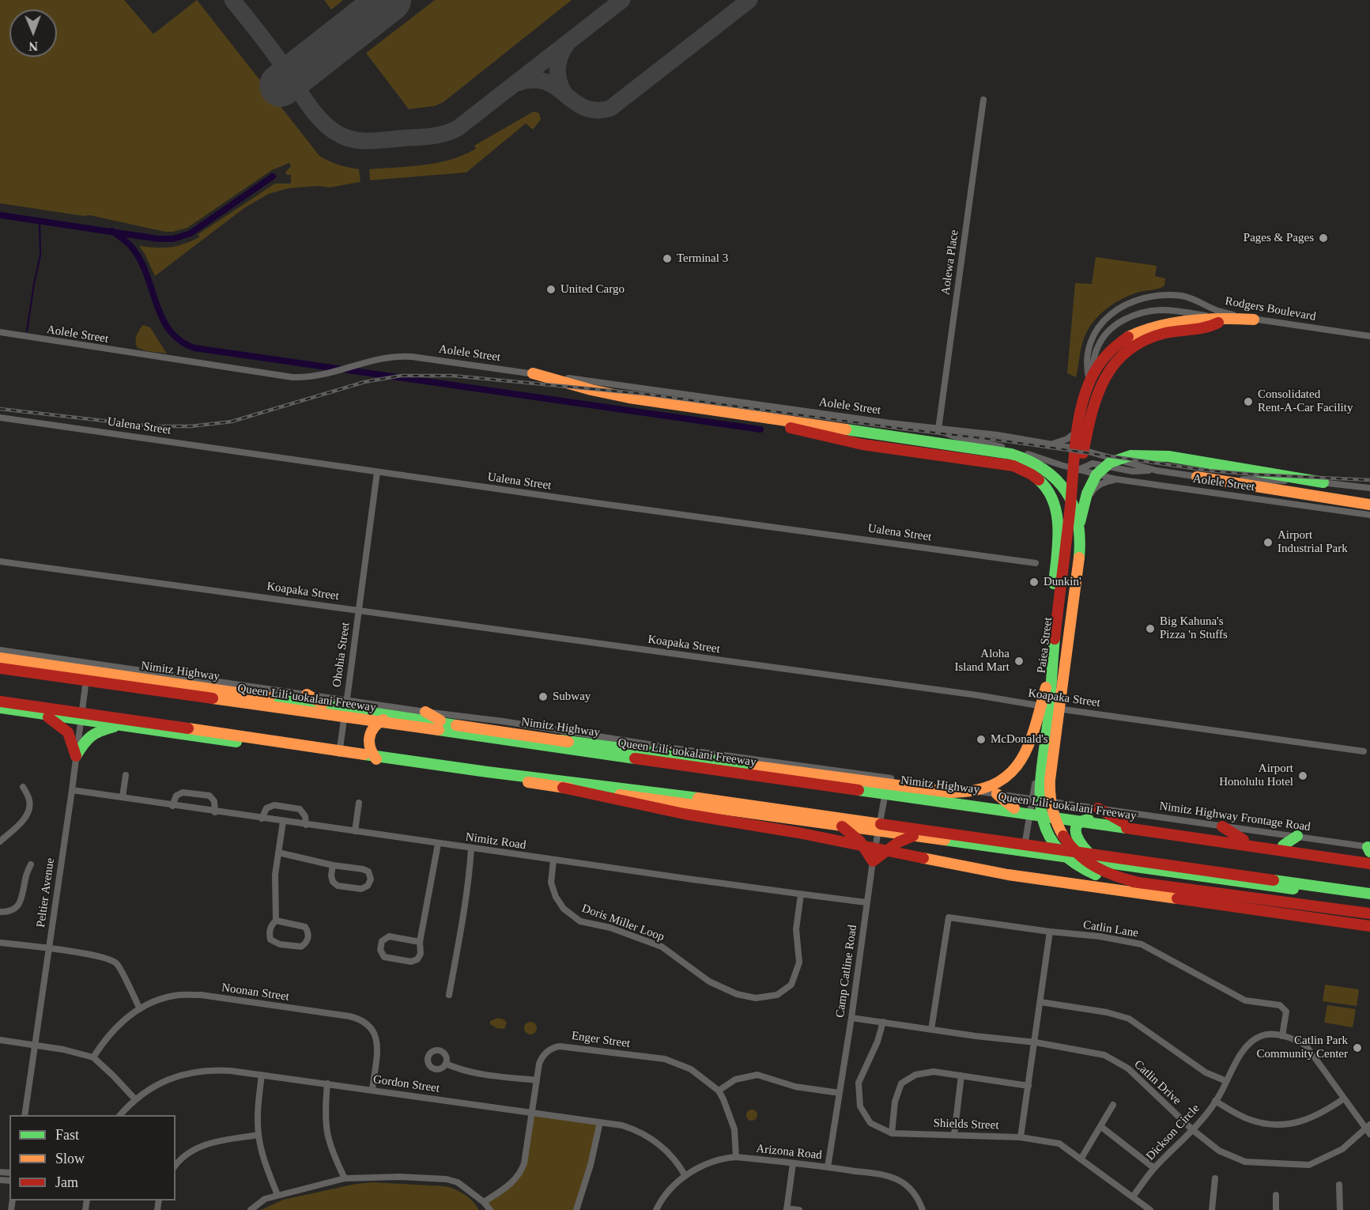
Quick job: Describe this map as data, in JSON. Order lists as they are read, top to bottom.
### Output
{
  "streets": {
    "main road": ["Nimitz Highway", "Queen Liliʻuokalani Freeway"],
    "street": [
      "Aolewa Place",
      "Rodgers Boulevard",
      "Aolele Street",
      "Ualena Street",
      "Koapaka Street",
      "Paiea Street",
      "Ohohia Street",
      "Nimitz Highway Frontage Road",
      "Nimitz Road",
      "Peltier Avenue",
      "Doris Miller Loop",
      "Catlin Lane",
      "Camp Catline Road",
      "Noonan Street",
      "Enger Street",
      "Catlin Drive",
      "Gordon Street",
      "Shields Street",
      "Dickson Circle",
      "Arizona Road"
    ]
  },
  "crossings": [
    ["Aolewa Place", "Aolele Street"],
    ["Rodgers Boulevard", "Aolele Street"],
    ["Rodgers Boulevard", "Paiea Street"],
    ["Aolele Street", "Paiea Street"],
    ["Ualena Street", "Ohohia Street"],
    ["Koapaka Street", "Paiea Street"],
    ["Koapaka Street", "Ohohia Street"],
    ["Paiea Street", "Nimitz Highway"],
    ["Ohohia Street", "Nimitz Highway"],
    ["Nimitz Highway", "Nimitz Highway Frontage Road"],
    ["Nimitz Highway", "Peltier Avenue"],
    ["Nimitz Highway", "Camp Catline Road"],
    ["Nimitz Road", "Peltier Avenue"],
    ["Nimitz Road", "Doris Miller Loop"],
    ["Nimitz Road", "Camp Catline Road"],
    ["Catlin Lane", "Catlin Drive"],
    ["Catlin Lane", "Dickson Circle"],
    ["Camp Catline Road", "Catlin Drive"],
    ["Camp Catline Road", "Arizona Road"],
    ["Noonan Street", "Gordon Street"],
    ["Enger Street", "Gordon Street"],
    ["Enger Street", "Arizona Road"],
    ["Catlin Drive", "Shields Street"],
    ["Catlin Drive", "Dickson Circle"],
    ["Gordon Street", "Arizona Road"],
    ["Shields Street", "Dickson Circle"]
  ],
  "places": [
    "Pages & Pages",
    "Terminal 3",
    "United Cargo",
    "Consolidated Rent-A-Car Facility",
    "Airport Industrial Park",
    "Dunkin'",
    "Big Kahuna's Pizza 'n Stuffs",
    "Aloha Island Mart",
    "Subway",
    "McDonald's",
    "Airport Honolulu Hotel",
    "Catlin Park Community Center"
  ],
  "legend": ["Fast", "Slow", "Jam"],
  "north": "bottom"
}
